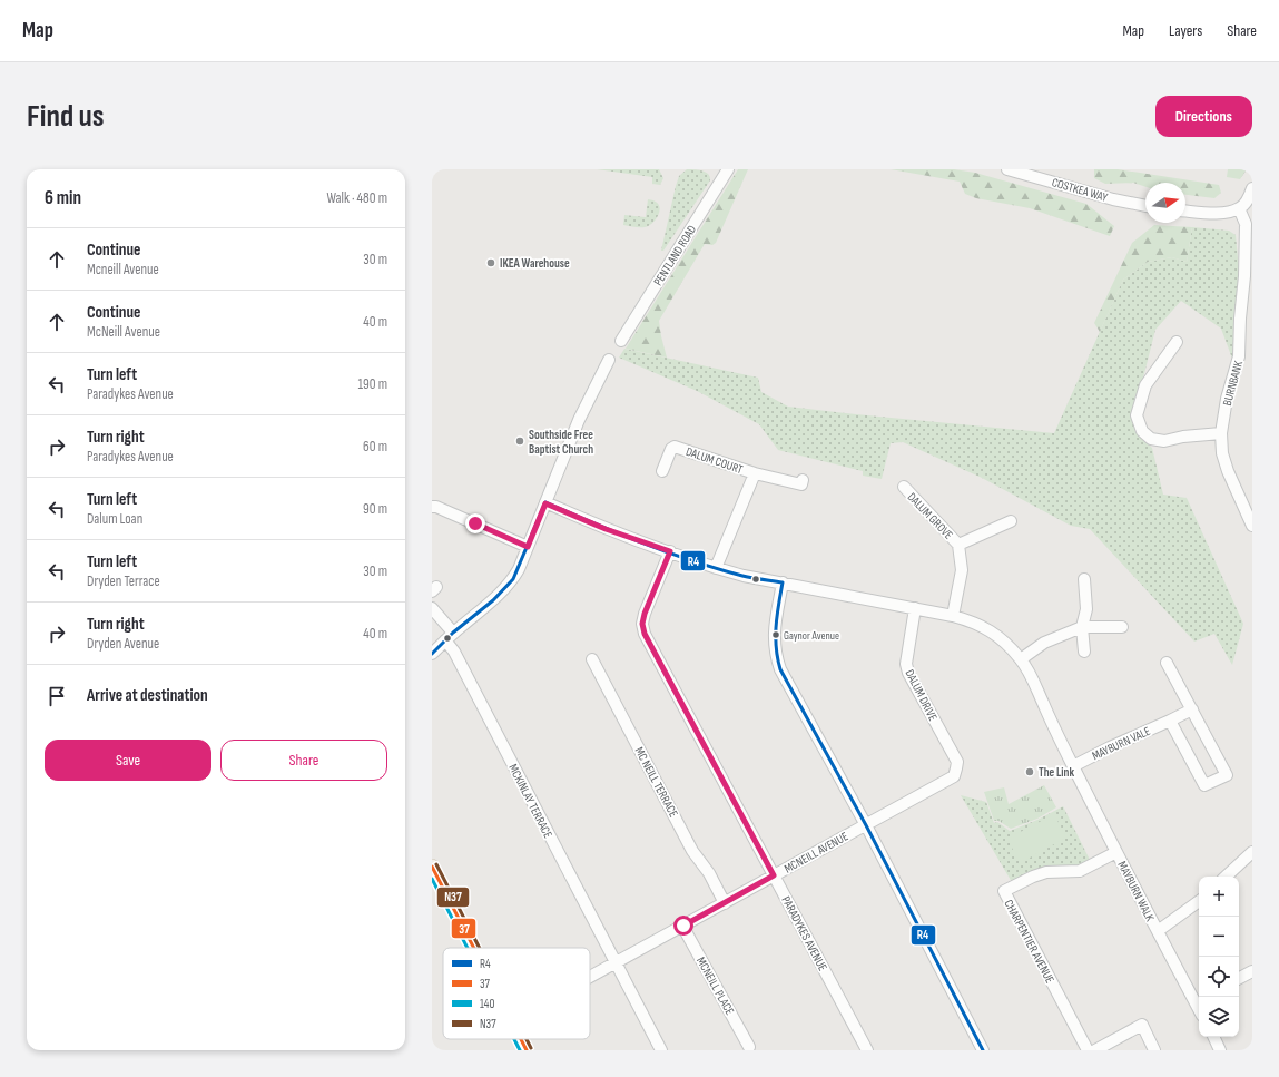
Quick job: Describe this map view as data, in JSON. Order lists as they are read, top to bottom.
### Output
{
  "streets": {
    "street": [
      "COSTKEA WAY",
      "PENTLAND ROAD",
      "BURNBANK",
      "DALUM COURT",
      "DALUM GROVE",
      "DALUM DRIVE",
      "MAYBURN VALE",
      "MC NEILL TERRACE",
      "MCKINLAY TERRACE",
      "MCNEILL AVENUE",
      "MAYBURN WALK",
      "PARADYKES AVENUE",
      "CHARPENTIER AVENUE",
      "MCNEILL PLACE"
    ]
  },
  "crossings": [
    ["DALUM COURT", "MAYBURN WALK"],
    ["DALUM GROVE", "MAYBURN WALK"],
    ["DALUM DRIVE", "MCNEILL AVENUE"],
    ["DALUM DRIVE", "MAYBURN WALK"],
    ["MAYBURN VALE", "MAYBURN WALK"],
    ["MC NEILL TERRACE", "MCNEILL AVENUE"],
    ["MCNEILL AVENUE", "PARADYKES AVENUE"],
    ["MAYBURN WALK", "PARADYKES AVENUE"],
    ["MAYBURN WALK", "CHARPENTIER AVENUE"]
  ],
  "places": [
    "IKEA Warehouse",
    "Southside Free Baptist Church",
    "Gaynor Avenue",
    "The Link"
  ],
  "lines": [
    "transit line R4",
    "transit line N37",
    "transit line 37",
    "transit line 140"
  ],
  "legend": [
    "R4",
    "37",
    "140",
    "N37"
  ],
  "north": "right",
  "page": {
    "header": "Map",
    "nav": ["Map", "Layers", "Share"],
    "buttons": [
      "Directions",
      ["Save", "Share"]
    ],
    "title": "Find us",
    "heading": ["6 min", "Walk · 480 m"],
    "list": [
      ["Continue", "Mcneill Avenue", "30 m"],
      ["Continue", "McNeill Avenue", "40 m"],
      ["Turn left", "Paradykes Avenue", "190 m"],
      ["Turn right", "Paradykes Avenue", "60 m"],
      ["Turn left", "Dalum Loan", "90 m"],
      ["Turn left", "Dryden Terrace", "30 m"],
      ["Turn right", "Dryden Avenue", "40 m"],
      "Arrive at destination"
    ],
    "map_buttons": ["+", "−"]
  }
}
